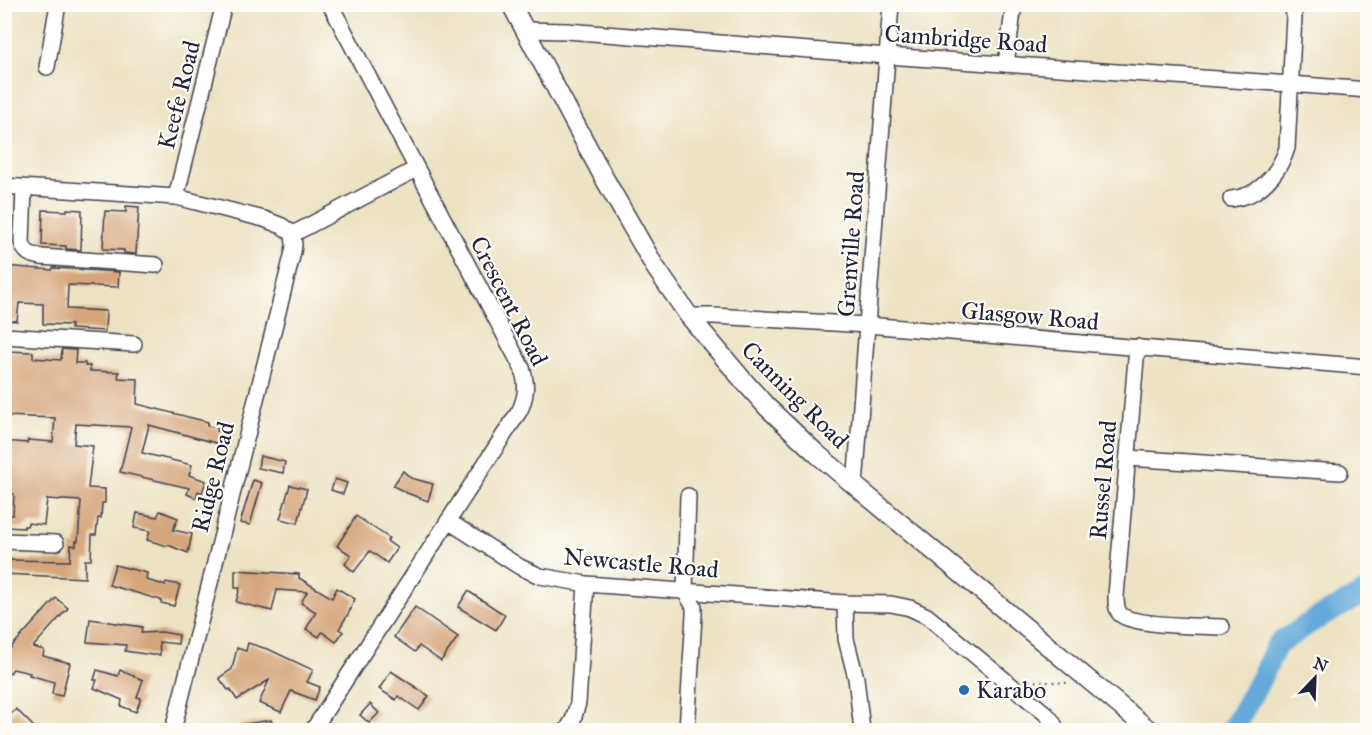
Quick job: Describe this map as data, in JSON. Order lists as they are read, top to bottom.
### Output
{
  "streets": {
    "main road": ["Canning Road"],
    "street": [
      "Cambridge Road",
      "Keefe Road",
      "Grenville Road",
      "Crescent Road",
      "Glasgow Road",
      "Ridge Road",
      "Russel Road",
      "Newcastle Road"
    ]
  },
  "crossings": [
    ["Cambridge Road", "Grenville Road"],
    ["Cambridge Road", "Canning Road"],
    ["Grenville Road", "Glasgow Road"],
    ["Grenville Road", "Canning Road"],
    ["Crescent Road", "Newcastle Road"],
    ["Glasgow Road", "Canning Road"],
    ["Glasgow Road", "Russel Road"]
  ],
  "places": ["Karabo"],
  "north": "top right"
}
